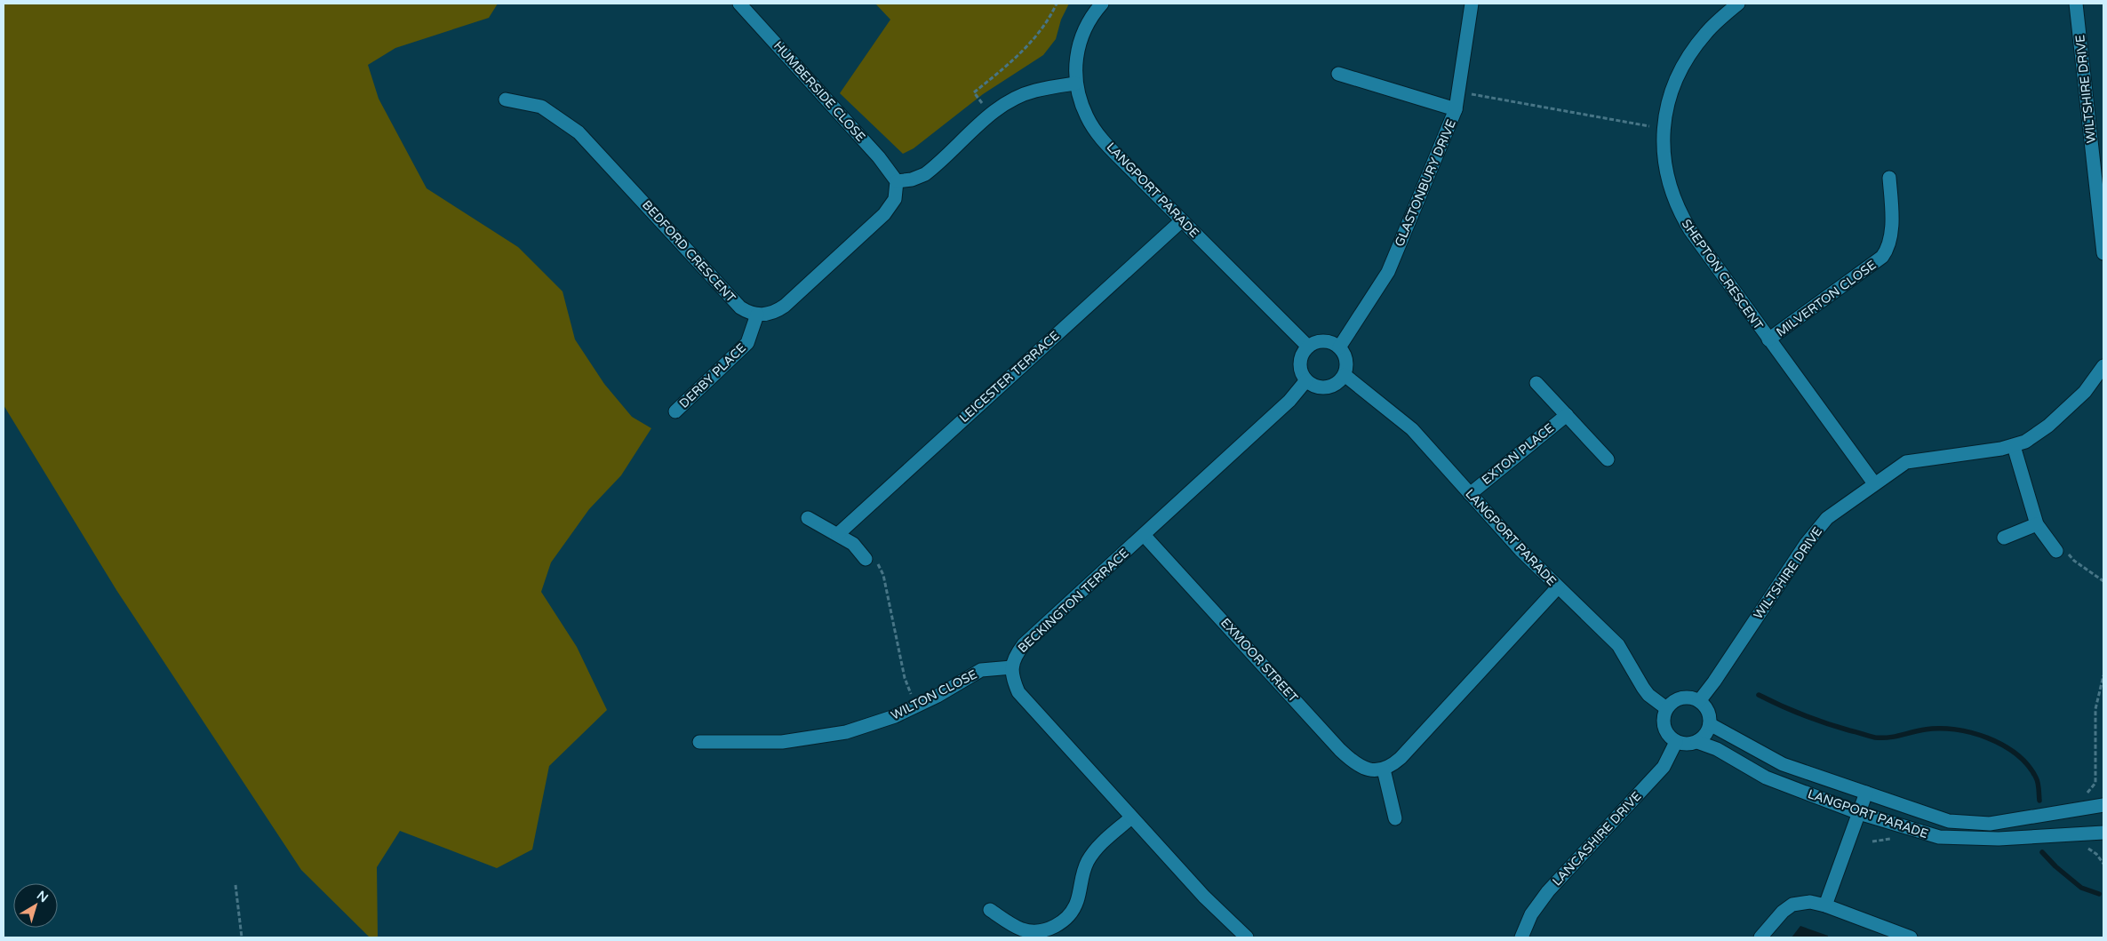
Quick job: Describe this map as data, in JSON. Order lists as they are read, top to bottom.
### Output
{
  "streets": {
    "street": [
      "WILTSHIRE DRIVE",
      "HUMBERSIDE CLOSE",
      "GLASTONBURY DRIVE",
      "LANGPORT PARADE",
      "BEDFORD CRESCENT",
      "SHEPTON CRESCENT",
      "MILVERTON CLOSE",
      "DERBY PLACE",
      "LEICESTER TERRACE",
      "EXTON PLACE",
      "BECKINGTON TERRACE",
      "EXMOOR STREET",
      "WILTON CLOSE",
      "LANCASHIRE DRIVE"
    ]
  },
  "crossings": [
    ["WILTSHIRE DRIVE", "LANGPORT PARADE"],
    ["WILTSHIRE DRIVE", "SHEPTON CRESCENT"],
    ["WILTSHIRE DRIVE", "LANCASHIRE DRIVE"],
    ["GLASTONBURY DRIVE", "LANGPORT PARADE"],
    ["GLASTONBURY DRIVE", "BECKINGTON TERRACE"],
    ["LANGPORT PARADE", "LEICESTER TERRACE"],
    ["LANGPORT PARADE", "EXTON PLACE"],
    ["LANGPORT PARADE", "BECKINGTON TERRACE"],
    ["LANGPORT PARADE", "LANCASHIRE DRIVE"],
    ["BEDFORD CRESCENT", "DERBY PLACE"],
    ["SHEPTON CRESCENT", "MILVERTON CLOSE"],
    ["BECKINGTON TERRACE", "EXMOOR STREET"],
    ["BECKINGTON TERRACE", "WILTON CLOSE"]
  ],
  "north": "top right"
}
